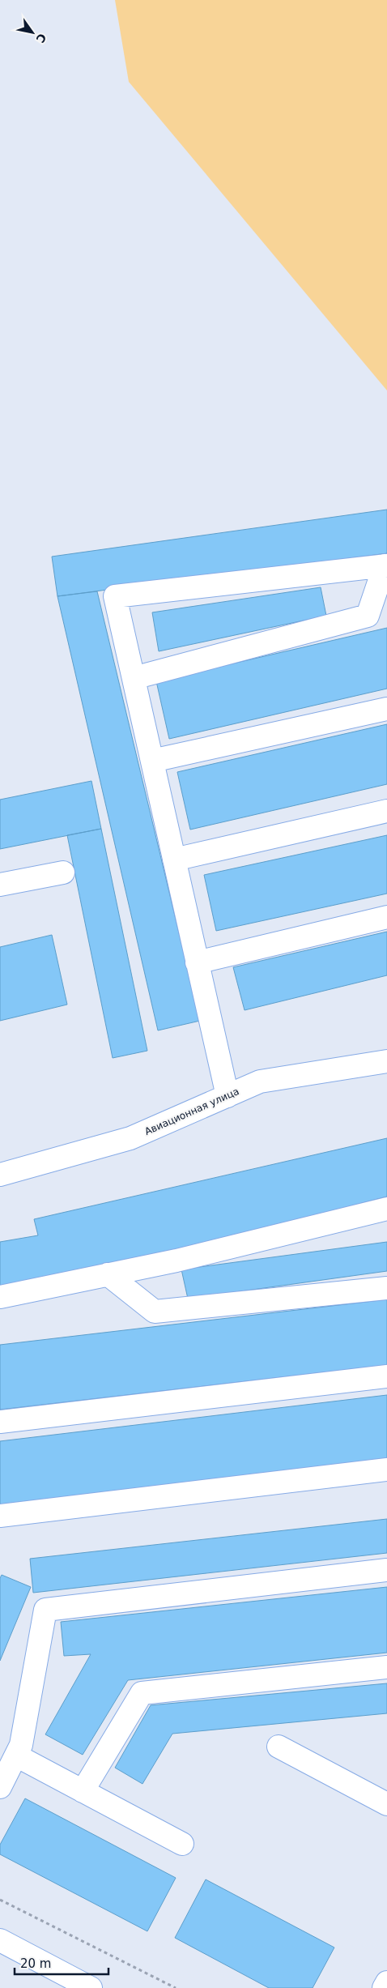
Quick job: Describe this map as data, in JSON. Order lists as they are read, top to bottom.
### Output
{
  "streets": {
    "street": ["Авиационная улица"]
  },
  "scale_bar": "20 m",
  "north": "bottom right"
}
